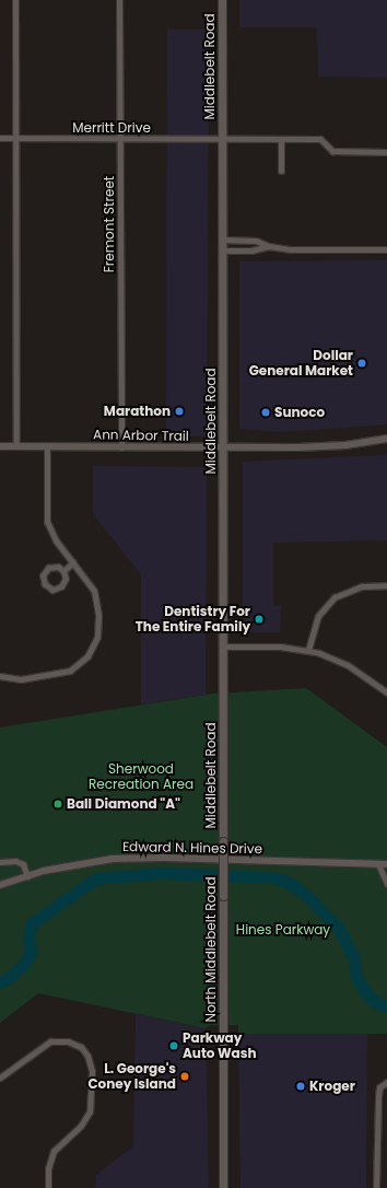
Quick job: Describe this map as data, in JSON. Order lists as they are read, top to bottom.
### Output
{
  "streets": {
    "main road": ["Middlebelt Road", "North Middlebelt Road"],
    "street": [
      "Merritt Drive",
      "Fremont Street",
      "Ann Arbor Trail",
      "Edward N. Hines Drive"
    ]
  },
  "crossings": [
    ["Middlebelt Road", "Merritt Drive"],
    ["Middlebelt Road", "Ann Arbor Trail"],
    ["Middlebelt Road", "North Middlebelt Road"],
    ["Merritt Drive", "Fremont Street"],
    ["Fremont Street", "Ann Arbor Trail"]
  ],
  "parks": ["Sherwood Recreation Area", "Hines Parkway"],
  "places": [
    "Dollar General Market",
    "Marathon",
    "Sunoco",
    "Dentistry For The Entire Family",
    "Ball Diamond \"A\"",
    "Parkway Auto Wash",
    "L. George's Coney Island",
    "Kroger"
  ]
}
